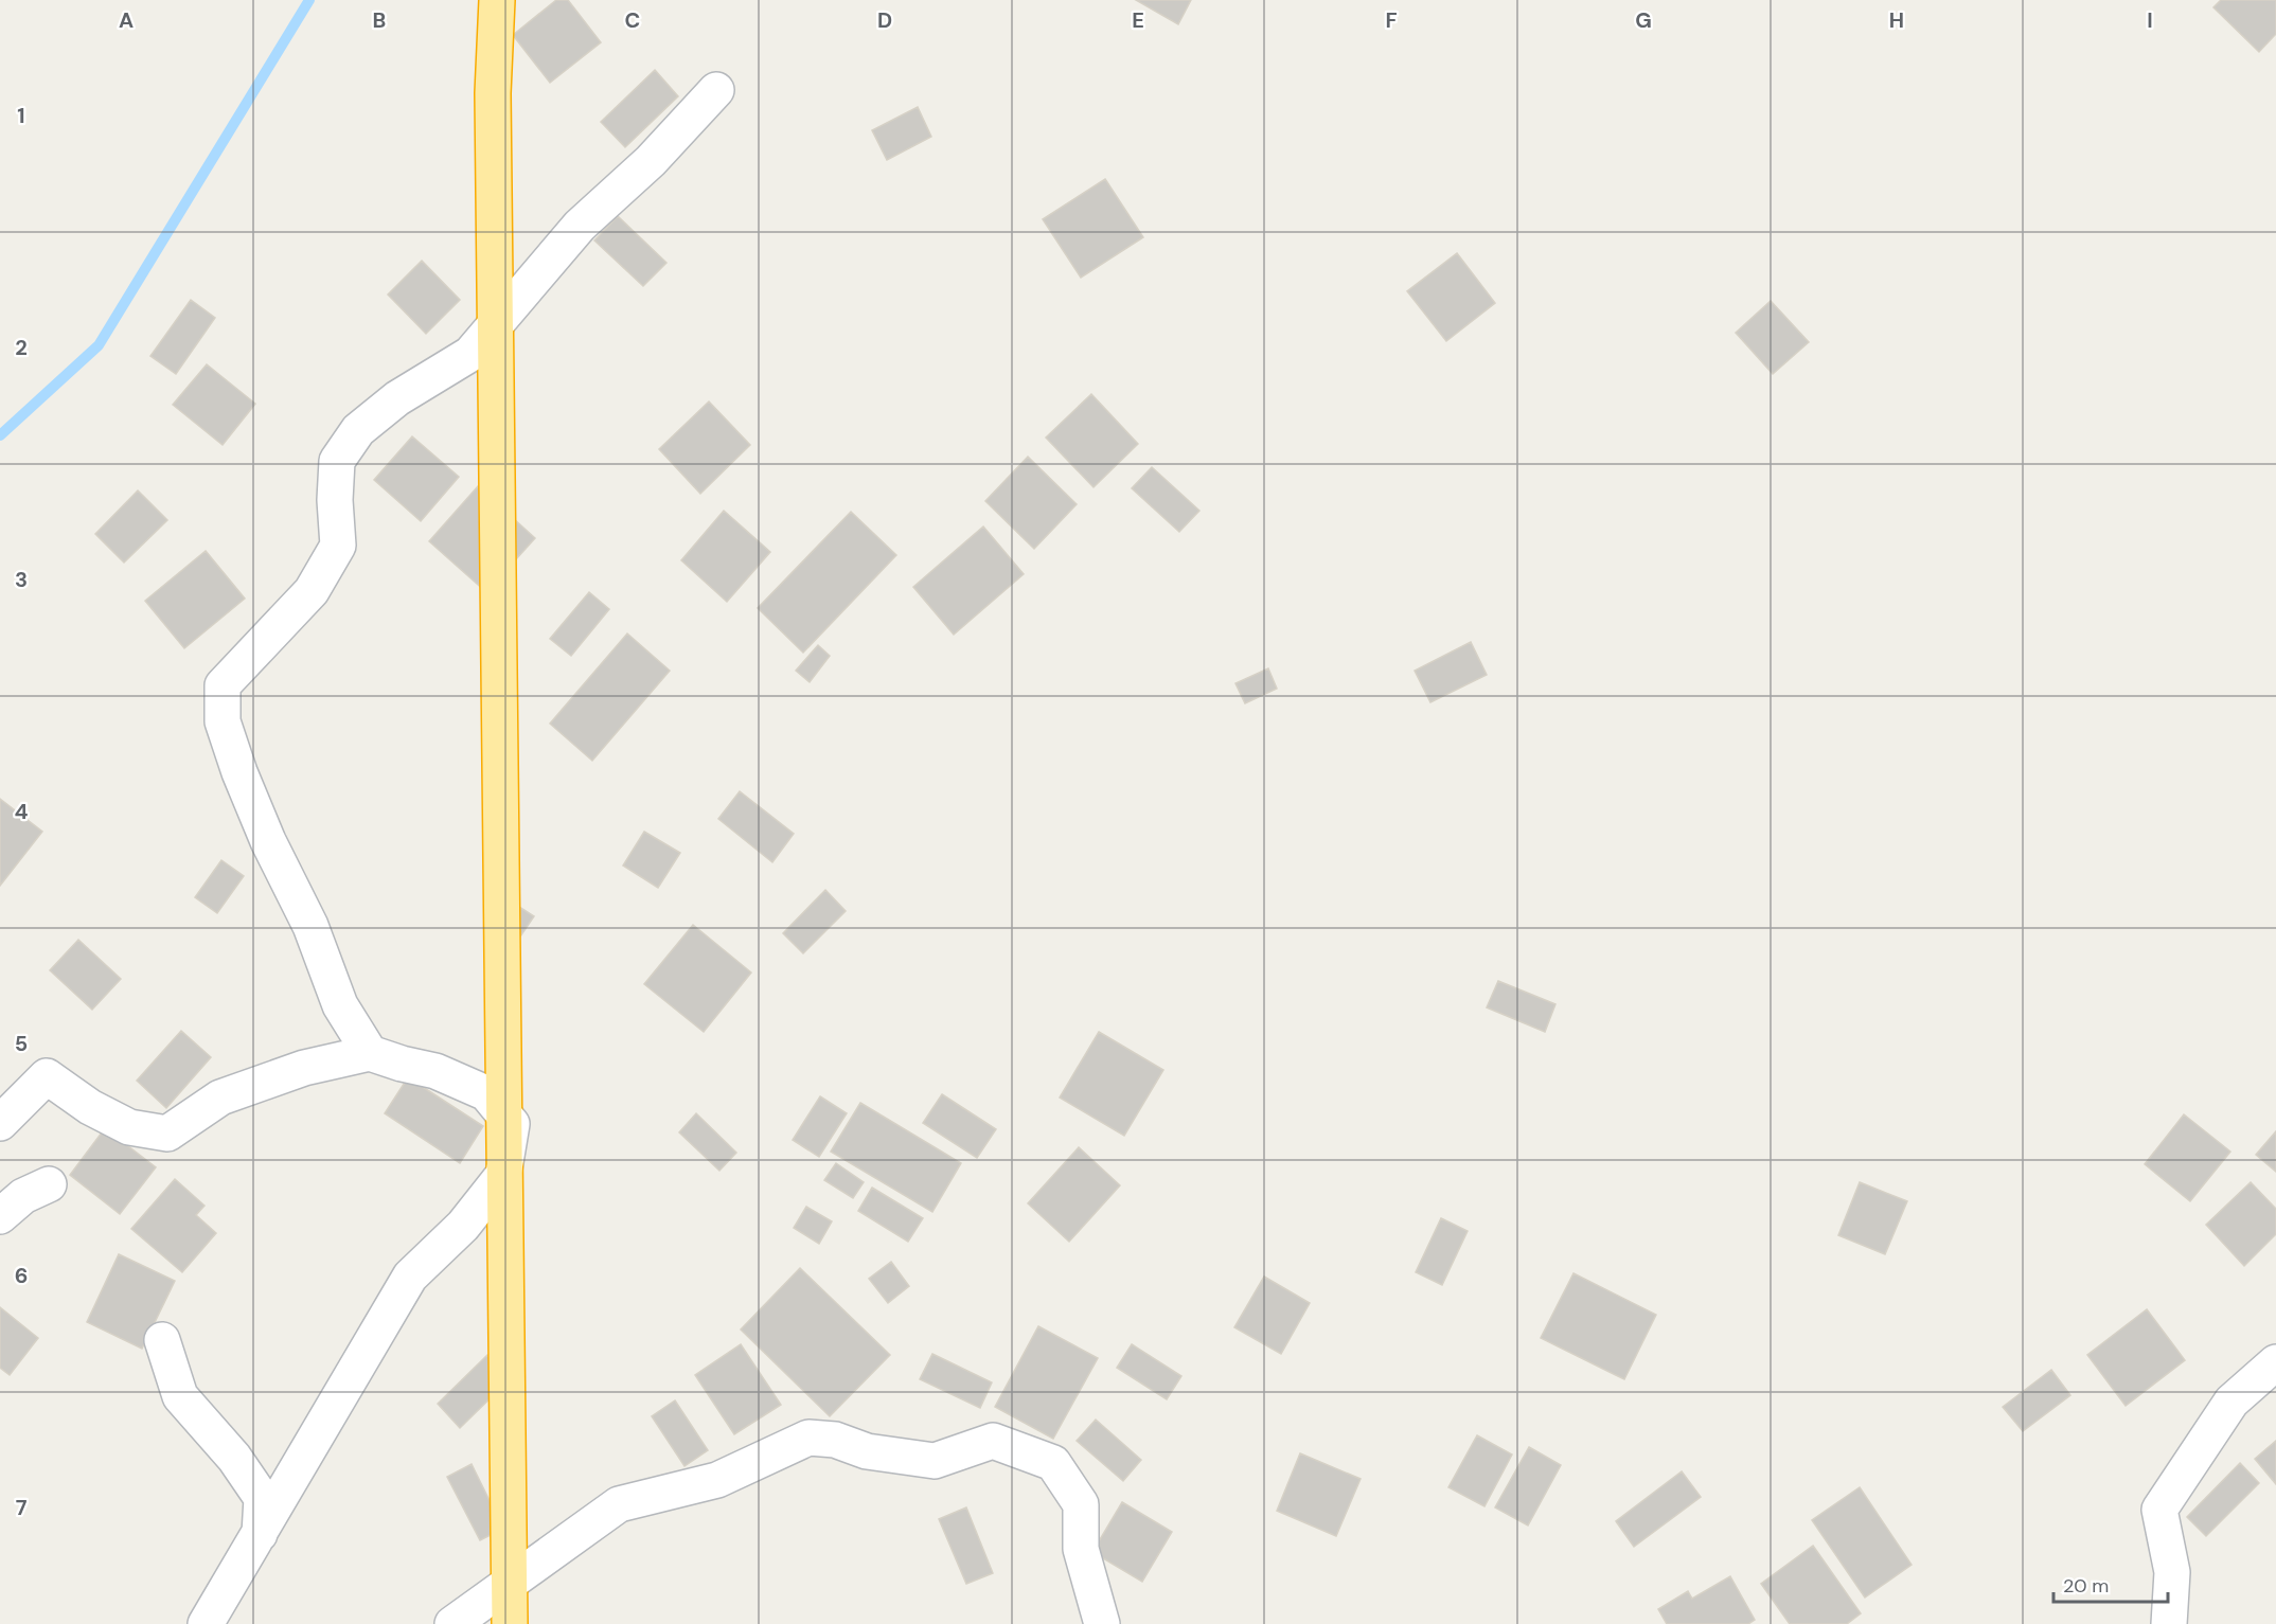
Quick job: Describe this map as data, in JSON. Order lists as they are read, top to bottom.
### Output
{
  "scale_bar": "20 m",
  "grid": {
    "columns": [
      "A",
      "B",
      "C",
      "D",
      "E",
      "F",
      "G",
      "H",
      "I"
    ],
    "rows": [
      "1",
      "2",
      "3",
      "4",
      "5",
      "6",
      "7"
    ]
  }
}
